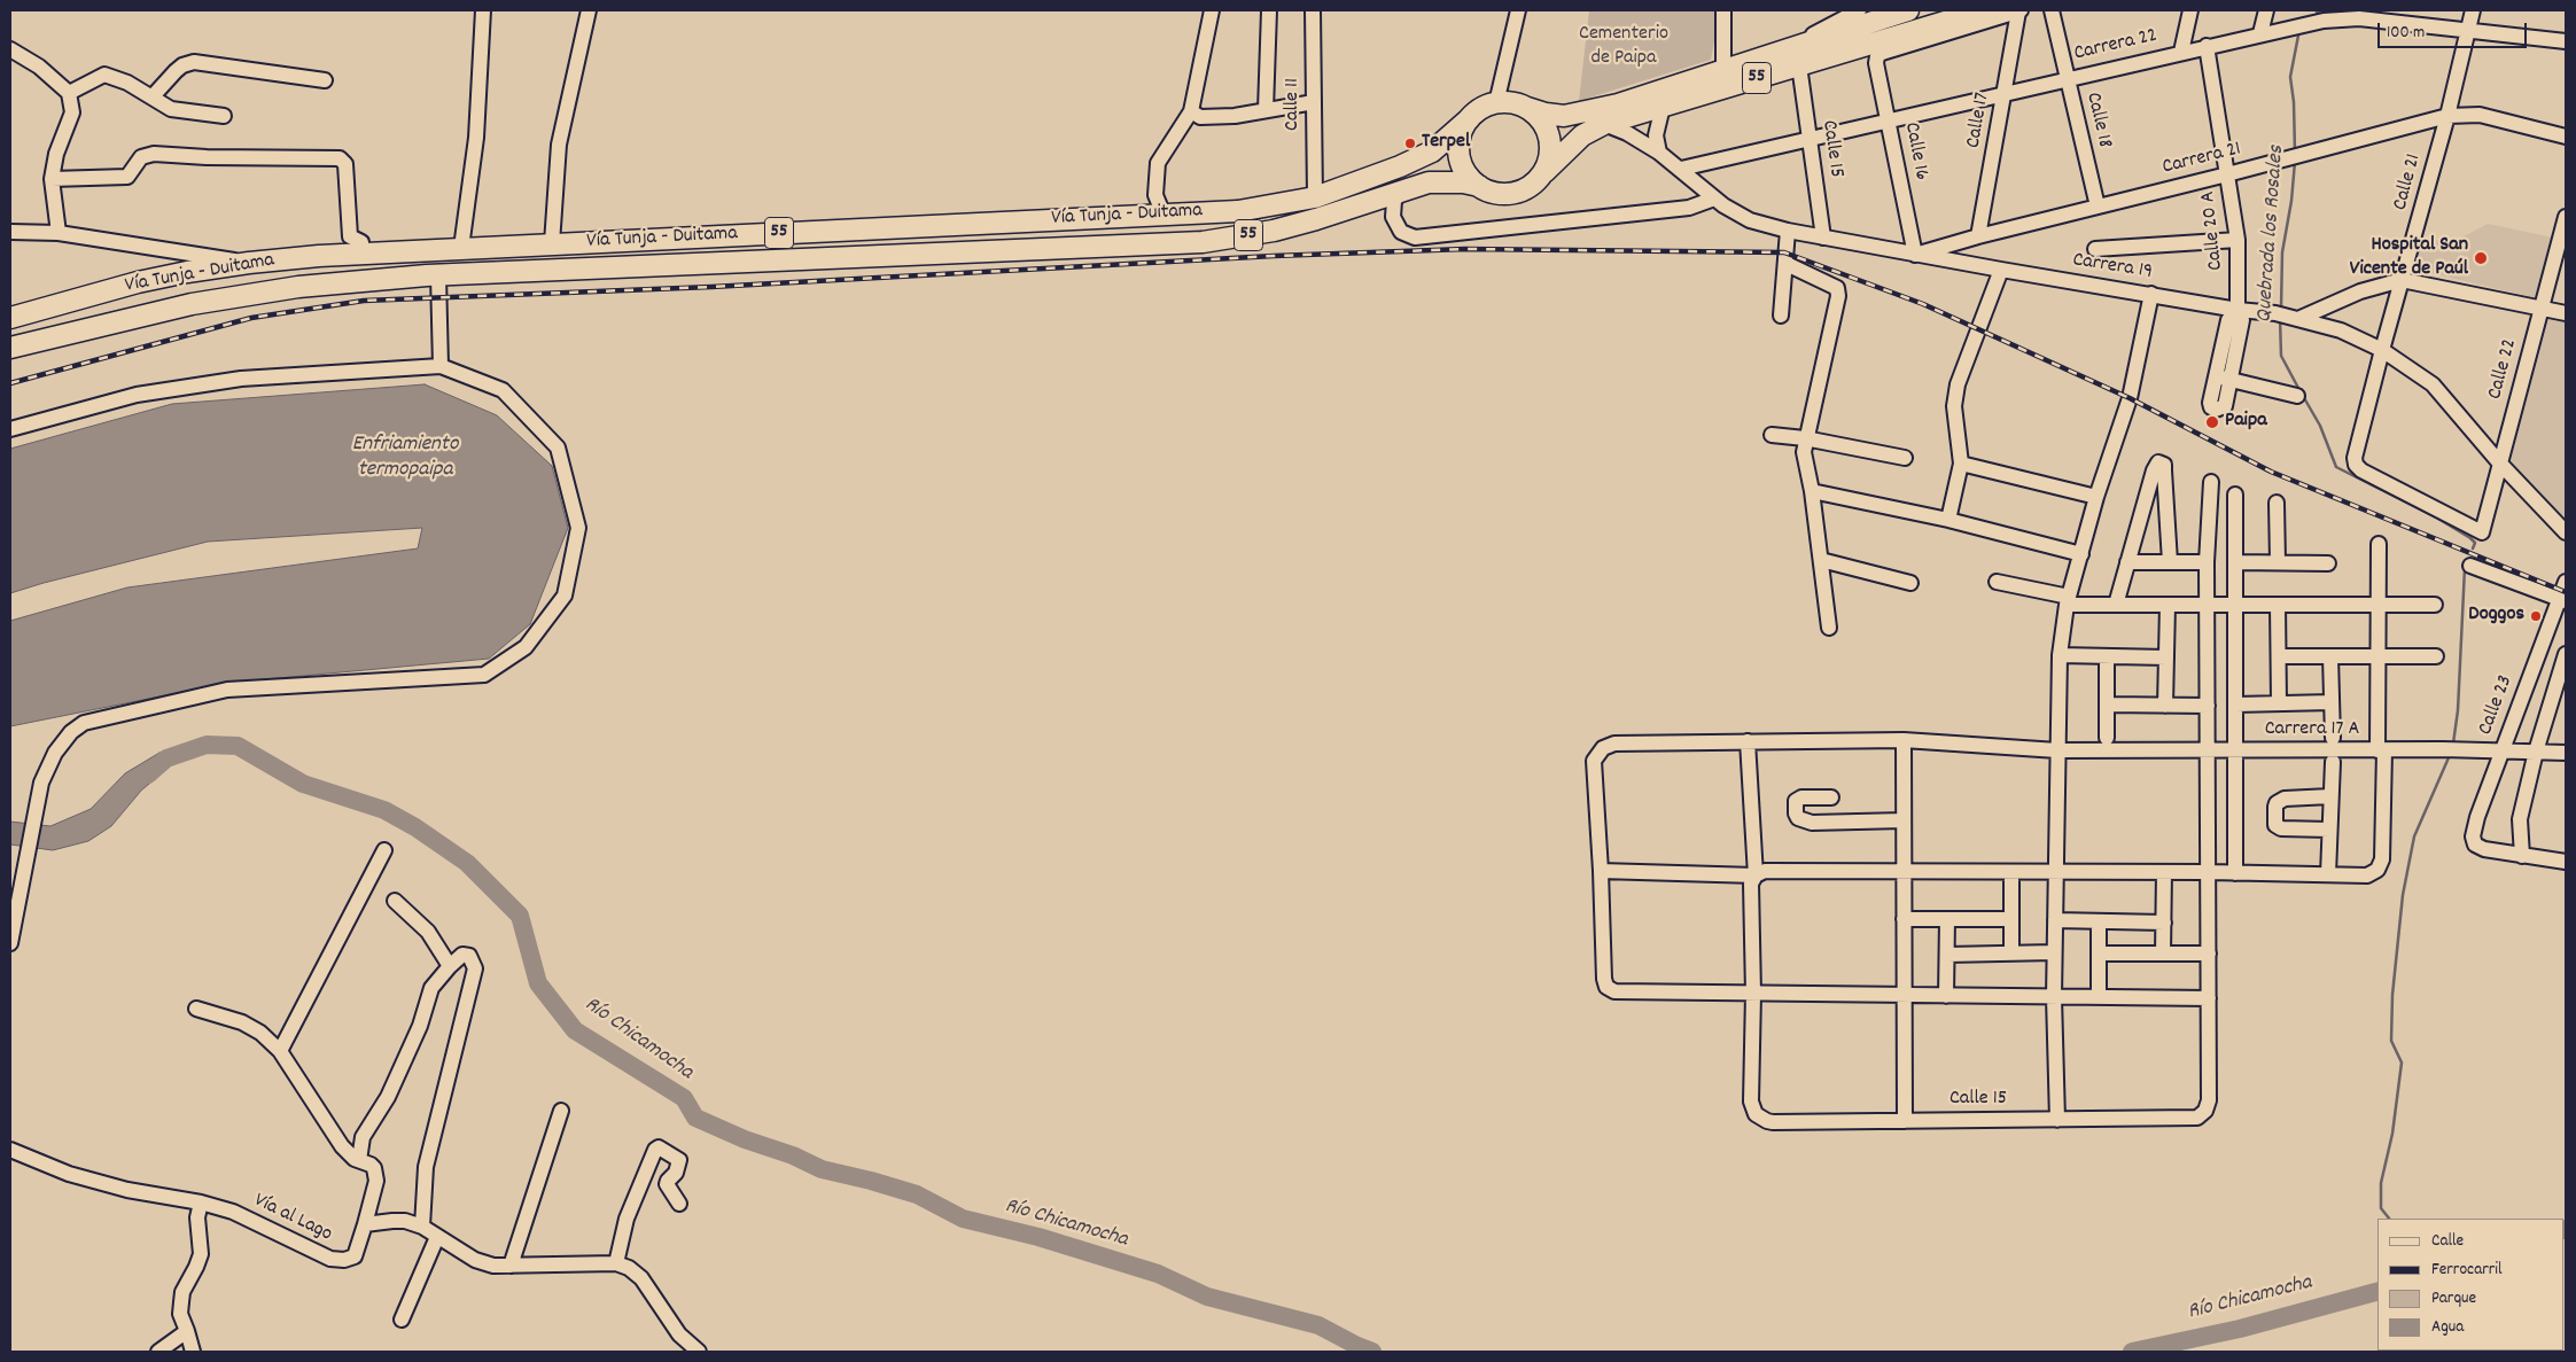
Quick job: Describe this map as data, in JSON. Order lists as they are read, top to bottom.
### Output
{
  "streets": {
    "highway": ["55", "Vía Tunja - Duitama"],
    "street": [
      "Carrera 22",
      "Calle 11",
      "Calle 17",
      "Calle 18",
      "Calle 15",
      "Calle 16",
      "Carrera 21",
      "Calle 21",
      "Calle 20 A",
      "Carrera 19",
      "Calle 22",
      "Calle 23",
      "Carrera 17 A",
      "Vía al Lago"
    ]
  },
  "crossings": [
    ["Carrera 22", "Calle 17"],
    ["Carrera 22", "Calle 18"],
    ["Carrera 22", "Calle 15"],
    ["Carrera 22", "Calle 16"],
    ["Carrera 22", "Calle 21"],
    ["Carrera 22", "Calle 20 A"],
    ["Carrera 22", "Carrera 19"],
    ["55", "Calle 15"],
    ["55", "Vía Tunja - Duitama"],
    ["55", "Carrera 19"],
    ["Calle 11", "Vía Tunja - Duitama"],
    ["Calle 17", "Calle 16"],
    ["Calle 17", "Carrera 21"],
    ["Calle 18", "Carrera 21"],
    ["Calle 15", "Carrera 19"],
    ["Calle 15", "Carrera 17 A"],
    ["Calle 16", "Carrera 21"],
    ["Calle 16", "Carrera 19"],
    ["Carrera 21", "Calle 21"],
    ["Carrera 21", "Calle 20 A"],
    ["Carrera 21", "Carrera 19"],
    ["Calle 21", "Carrera 19"],
    ["Calle 21", "Calle 22"],
    ["Calle 20 A", "Carrera 19"],
    ["Carrera 19", "Calle 22"],
    ["Calle 23", "Carrera 17 A"]
  ],
  "water": ["Quebrada los Rosales", "Enfriamiento termopaipa", "Río Chicamocha"],
  "parks": ["Cementerio de Paipa"],
  "places": [
    "Terpel",
    "Hospital San Vicente de Paúl",
    "Paipa",
    "Doggos"
  ],
  "legend": [
    "Calle",
    "Ferrocarril",
    "Parque",
    "Agua"
  ],
  "scale_bar": "100 m"
}
